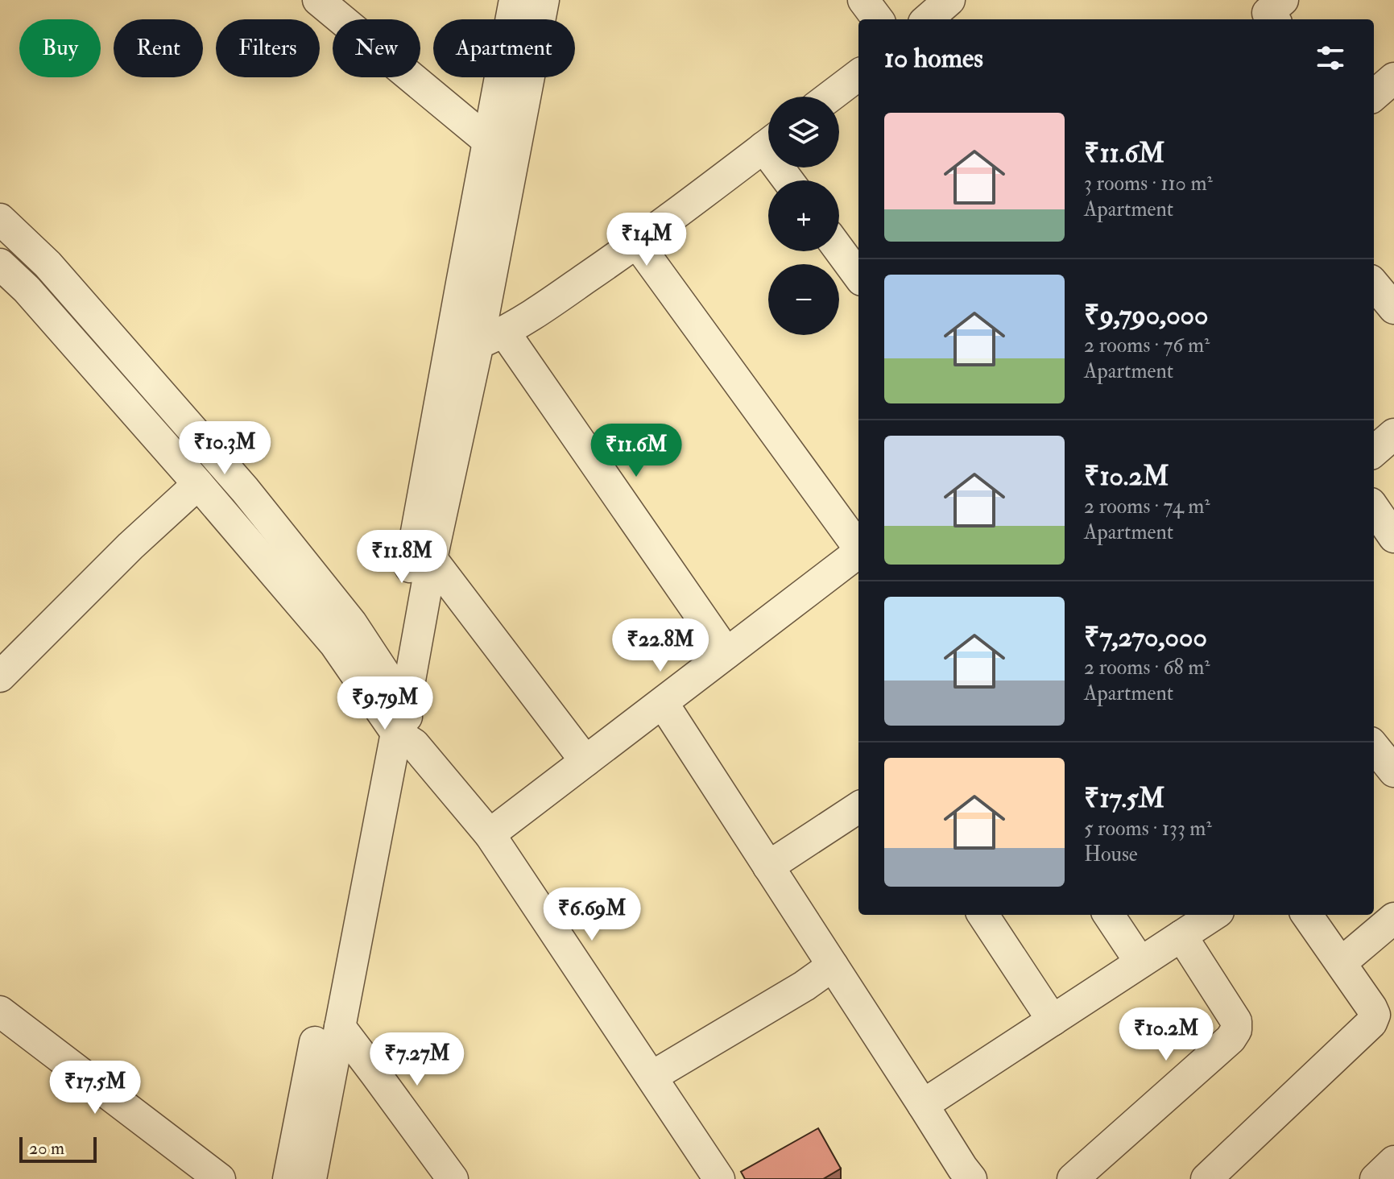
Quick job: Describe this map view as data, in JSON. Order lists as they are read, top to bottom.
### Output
{
  "scale_bar": "20 m",
  "page": {
    "chip": [
      "Buy",
      "Rent",
      "Filters",
      "New",
      "Apartment"
    ],
    "heading": "10 homes",
    "map_buttons": ["+", "−"],
    "list": [
      {
        "name": "₹11.6M",
        "note": "3 rooms · 110 m² · Apartment"
      },
      {
        "name": "₹9,790,000",
        "note": "2 rooms · 76 m² · Apartment"
      },
      {
        "name": "₹10.2M",
        "note": "2 rooms · 74 m² · Apartment"
      },
      {
        "name": "₹7,270,000",
        "note": "2 rooms · 68 m² · Apartment"
      },
      {
        "name": "₹17.5M",
        "note": "5 rooms · 133 m² · House"
      }
    ],
    "price": [
      "₹14M",
      "₹10.3M",
      "₹11.6M",
      "₹11.8M",
      "₹22.8M",
      "₹9.79M",
      "₹6.69M",
      "₹10.2M",
      "₹7.27M",
      "₹17.5M"
    ],
    "scale": "20 m"
  }
}
